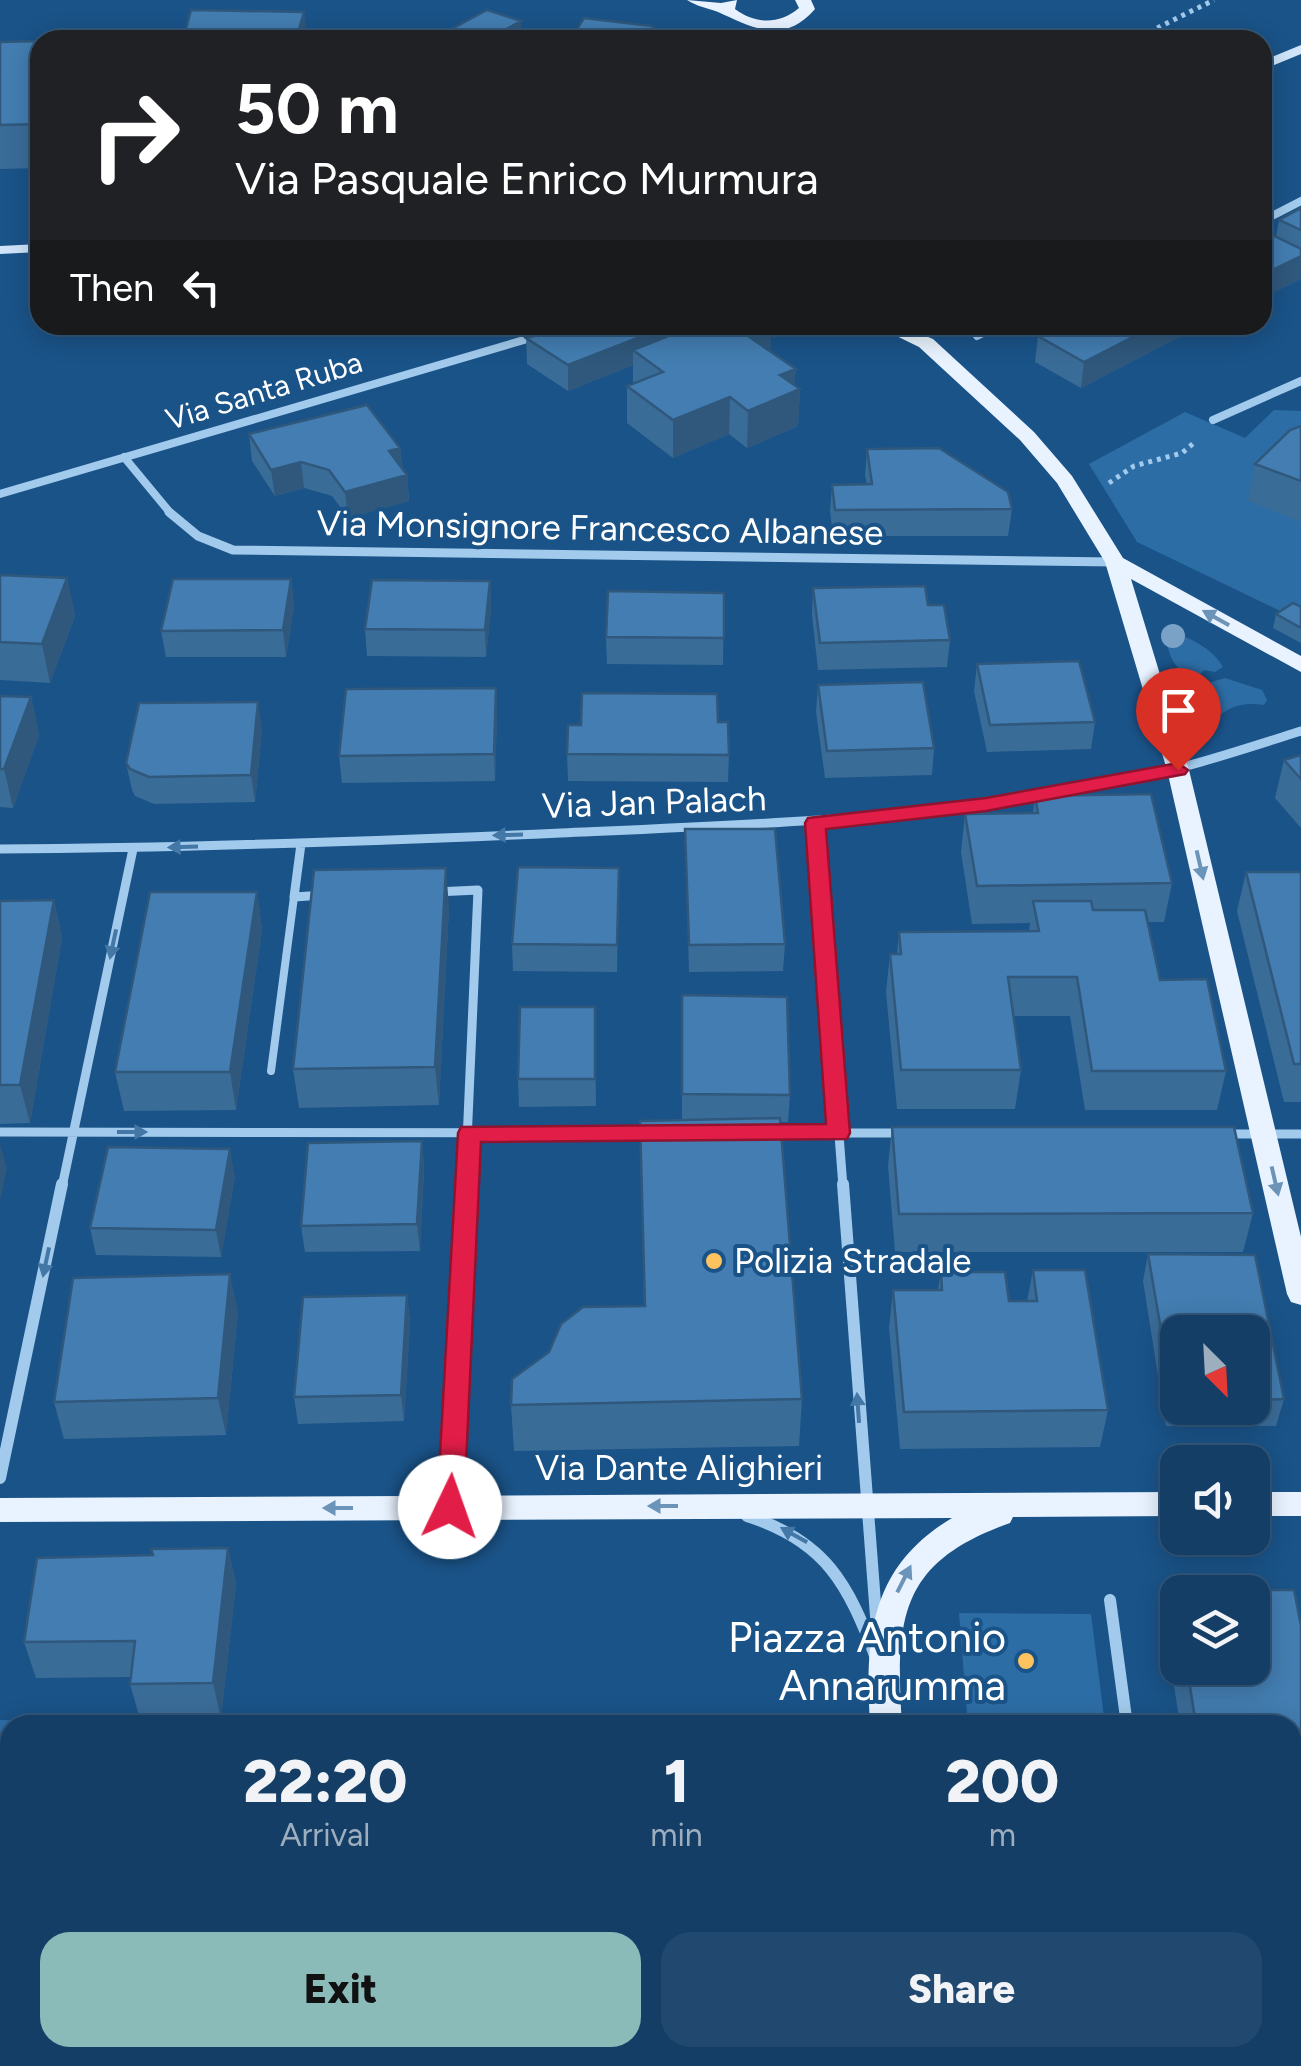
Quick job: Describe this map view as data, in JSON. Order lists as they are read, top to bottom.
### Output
{
  "streets": {
    "main road": ["Via Dante Alighieri"],
    "street": ["Via Santa Ruba", "Via Monsignore Francesco Albanese", "Via Jan Palach"]
  },
  "crossings": [
    ["Via Santa Ruba", "Via Monsignore Francesco Albanese"]
  ],
  "one_way": ["Via Jan Palach", "Via Dante Alighieri"],
  "places": ["Polizia Stradale", "Piazza Antonio Annarumma"],
  "north": "bottom right",
  "page": {
    "turn": ["50 m", "Via Pasquale Enrico Murmura"],
    "then": "Then",
    "eta": [
      "22:20",
      "Arrival",
      "1",
      "min",
      "200",
      "m"
    ],
    "buttons": ["Exit", "Share"]
  }
}
